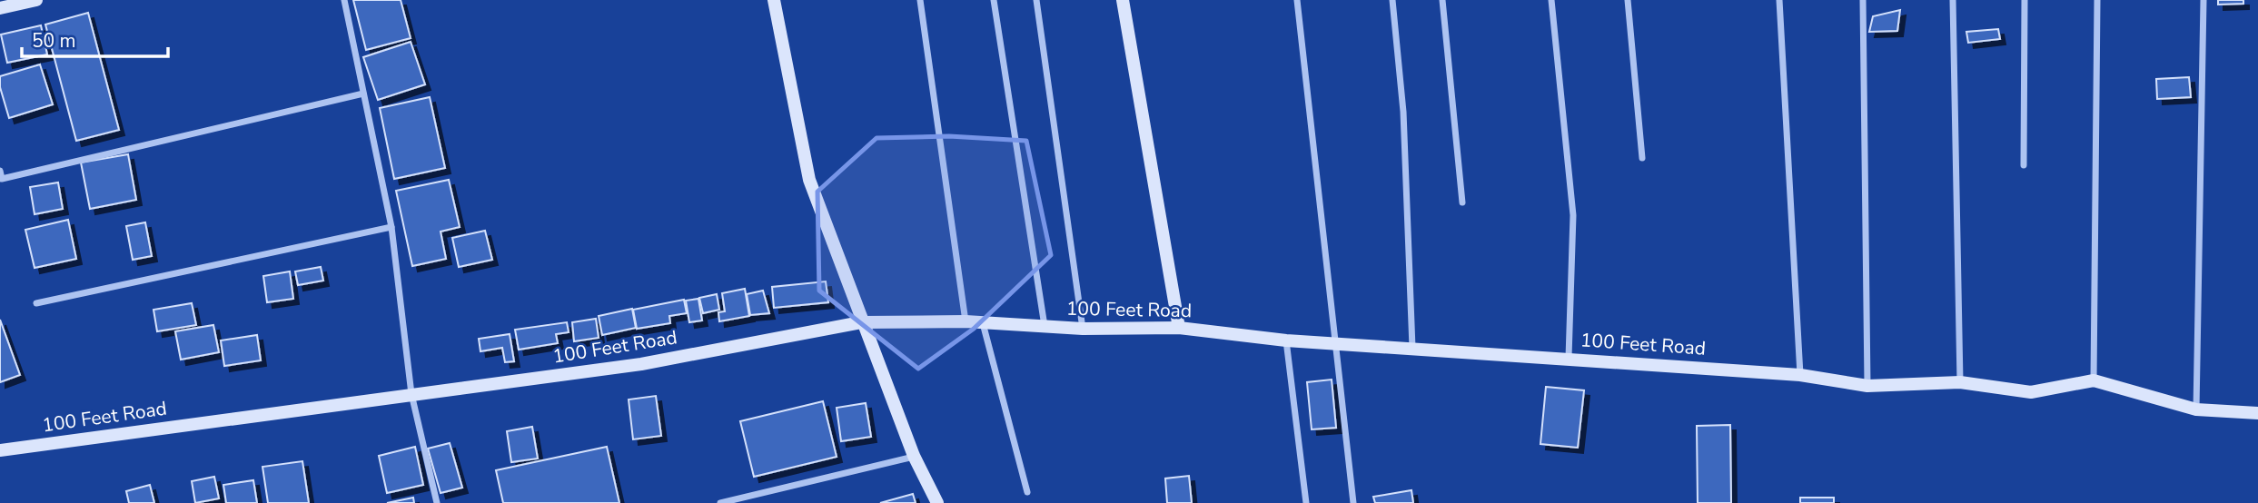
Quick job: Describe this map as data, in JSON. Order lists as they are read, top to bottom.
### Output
{
  "streets": {
    "main road": ["100 Feet Road"]
  },
  "scale_bar": "50 m"
}
